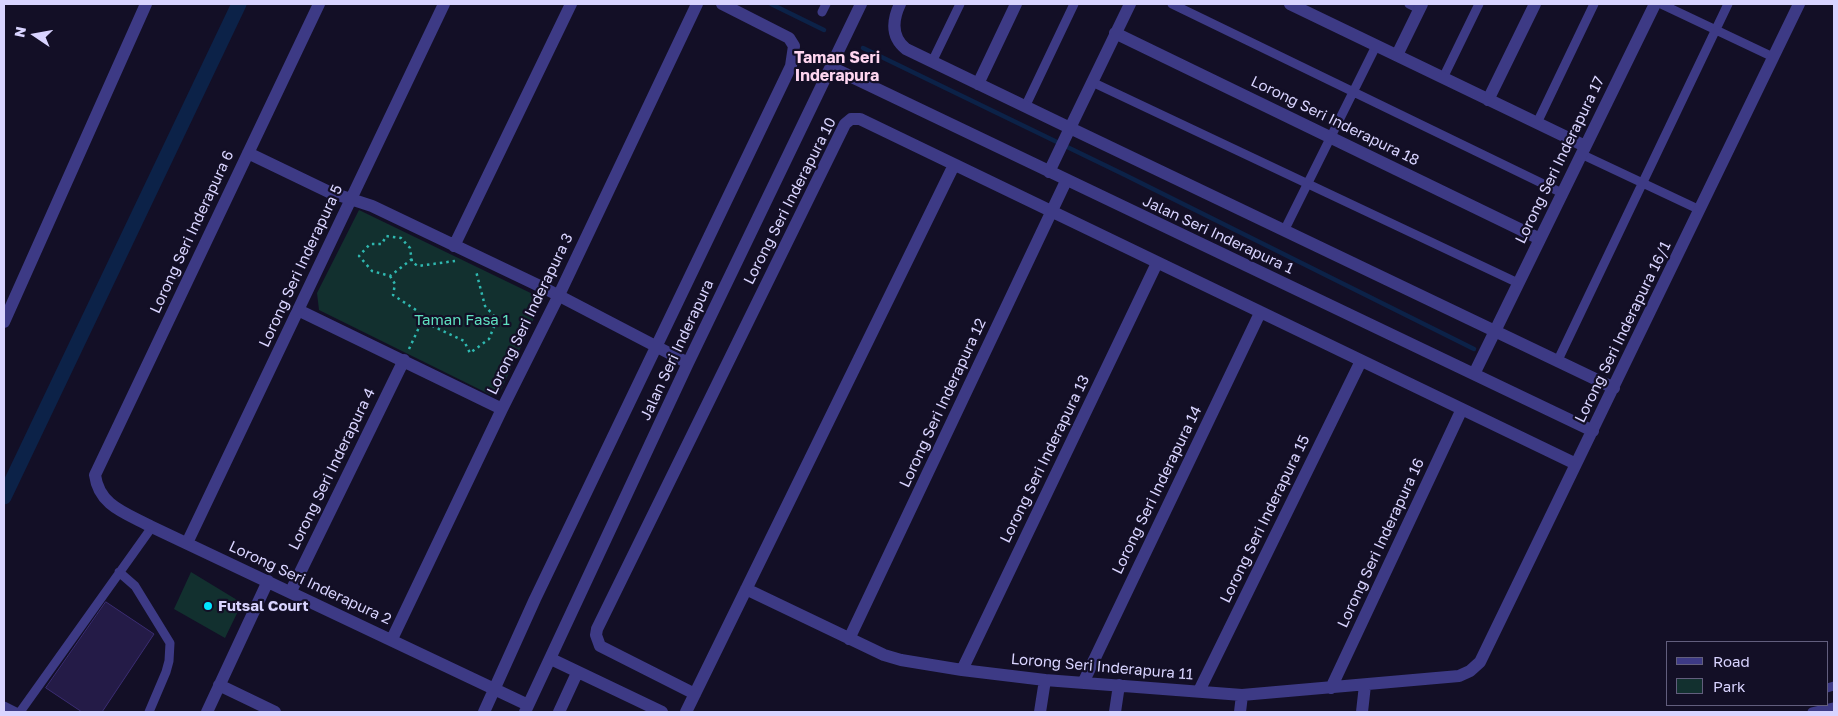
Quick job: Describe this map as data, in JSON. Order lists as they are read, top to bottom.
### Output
{
  "streets": {
    "street": [
      "Lorong Seri Inderapura 18",
      "Lorong Seri Inderapura 17",
      "Lorong Seri Inderapura 10",
      "Lorong Seri Inderapura 6",
      "Jalan Seri Inderapura 1",
      "Lorong Seri Inderapura 5",
      "Lorong Seri Inderapura 3",
      "Lorong Seri Inderapura 16/1",
      "Jalan Seri Inderapura",
      "Lorong Seri Inderapura 12",
      "Lorong Seri Inderapura 13",
      "Lorong Seri Inderapura 4",
      "Lorong Seri Inderapura 14",
      "Lorong Seri Inderapura 15",
      "Lorong Seri Inderapura 16",
      "Lorong Seri Inderapura 2",
      "Lorong Seri Inderapura 11"
    ]
  },
  "crossings": [
    ["Lorong Seri Inderapura 18", "Lorong Seri Inderapura 17"],
    ["Lorong Seri Inderapura 17", "Jalan Seri Inderapura 1"],
    ["Lorong Seri Inderapura 6", "Lorong Seri Inderapura 2"],
    ["Jalan Seri Inderapura 1", "Lorong Seri Inderapura 16/1"],
    ["Jalan Seri Inderapura 1", "Jalan Seri Inderapura"],
    ["Jalan Seri Inderapura 1", "Lorong Seri Inderapura 12"],
    ["Lorong Seri Inderapura 5", "Lorong Seri Inderapura 2"],
    ["Lorong Seri Inderapura 3", "Lorong Seri Inderapura 2"],
    ["Lorong Seri Inderapura 16/1", "Lorong Seri Inderapura 11"],
    ["Jalan Seri Inderapura", "Lorong Seri Inderapura 2"],
    ["Lorong Seri Inderapura 12", "Lorong Seri Inderapura 11"],
    ["Lorong Seri Inderapura 13", "Lorong Seri Inderapura 11"],
    ["Lorong Seri Inderapura 4", "Lorong Seri Inderapura 2"],
    ["Lorong Seri Inderapura 14", "Lorong Seri Inderapura 11"],
    ["Lorong Seri Inderapura 15", "Lorong Seri Inderapura 11"],
    ["Lorong Seri Inderapura 16", "Lorong Seri Inderapura 11"]
  ],
  "districts": ["Taman Seri Inderapura"],
  "parks": ["Taman Fasa 1"],
  "places": ["Futsal Court"],
  "legend": ["Road", "Park"],
  "north": "left"
}
